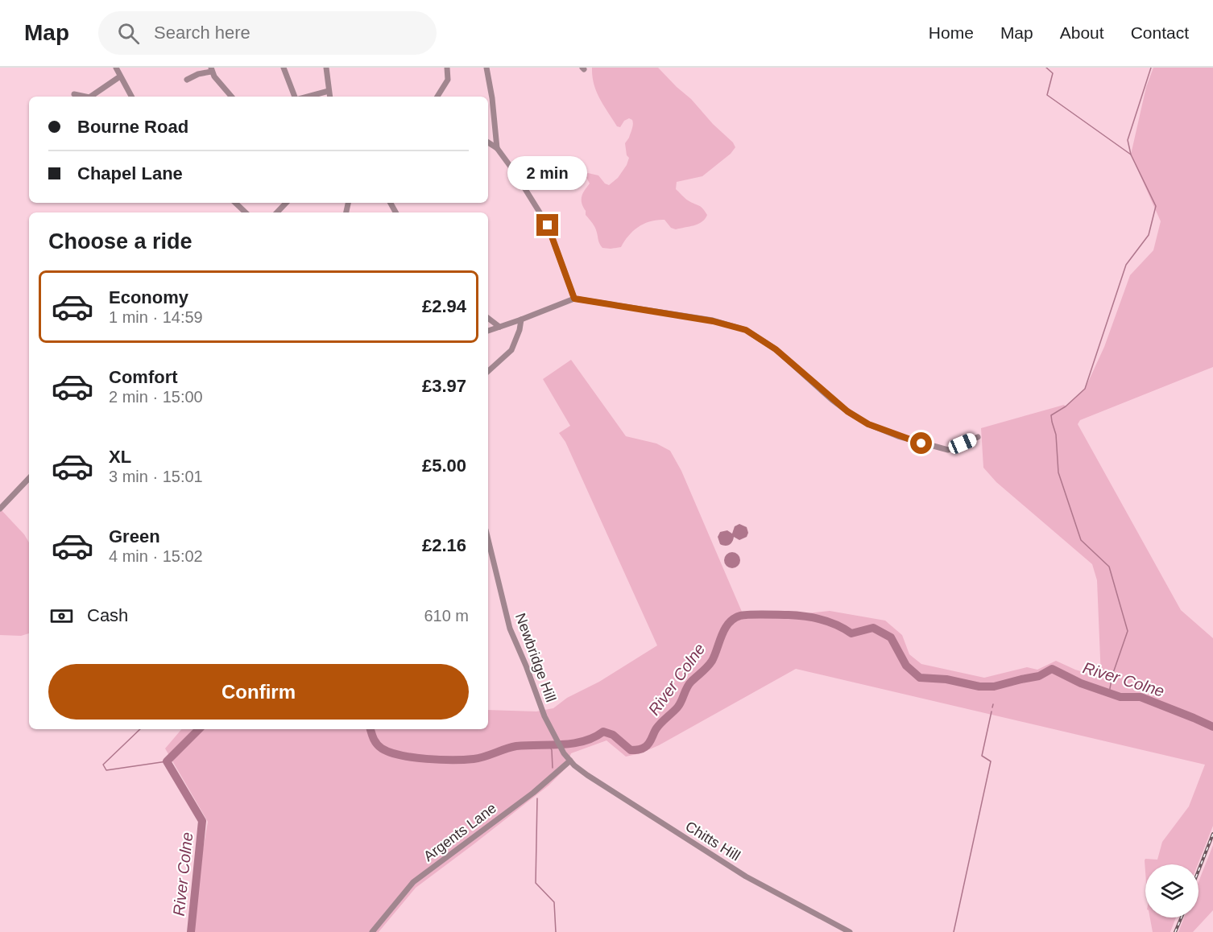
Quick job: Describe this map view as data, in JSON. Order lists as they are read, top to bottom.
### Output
{
  "streets": {
    "street": ["Newbridge Hill", "Argents Lane", "Chitts Hill"]
  },
  "crossings": [
    ["Newbridge Hill", "Argents Lane"],
    ["Newbridge Hill", "Chitts Hill"],
    ["Argents Lane", "Chitts Hill"]
  ],
  "water": ["River Colne"],
  "page": {
    "header": "Map",
    "search": "Search here",
    "nav": [
      "Home",
      "Map",
      "About",
      "Contact"
    ],
    "banner": ["Bourne Road", "Chapel Lane"],
    "bubble": "2 min",
    "heading": "Choose a ride",
    "list": [
      {
        "name": "Economy",
        "note": "1 min · 14:59",
        "value": "£2.94"
      },
      {
        "name": "Comfort",
        "note": "2 min · 15:00",
        "value": "£3.97"
      },
      {
        "name": "XL",
        "note": "3 min · 15:01",
        "value": "£5.00"
      },
      {
        "name": "Green",
        "note": "4 min · 15:02",
        "value": "£2.16"
      }
    ],
    "pay": ["Cash", "610 m"],
    "buttons": "Confirm"
  }
}
